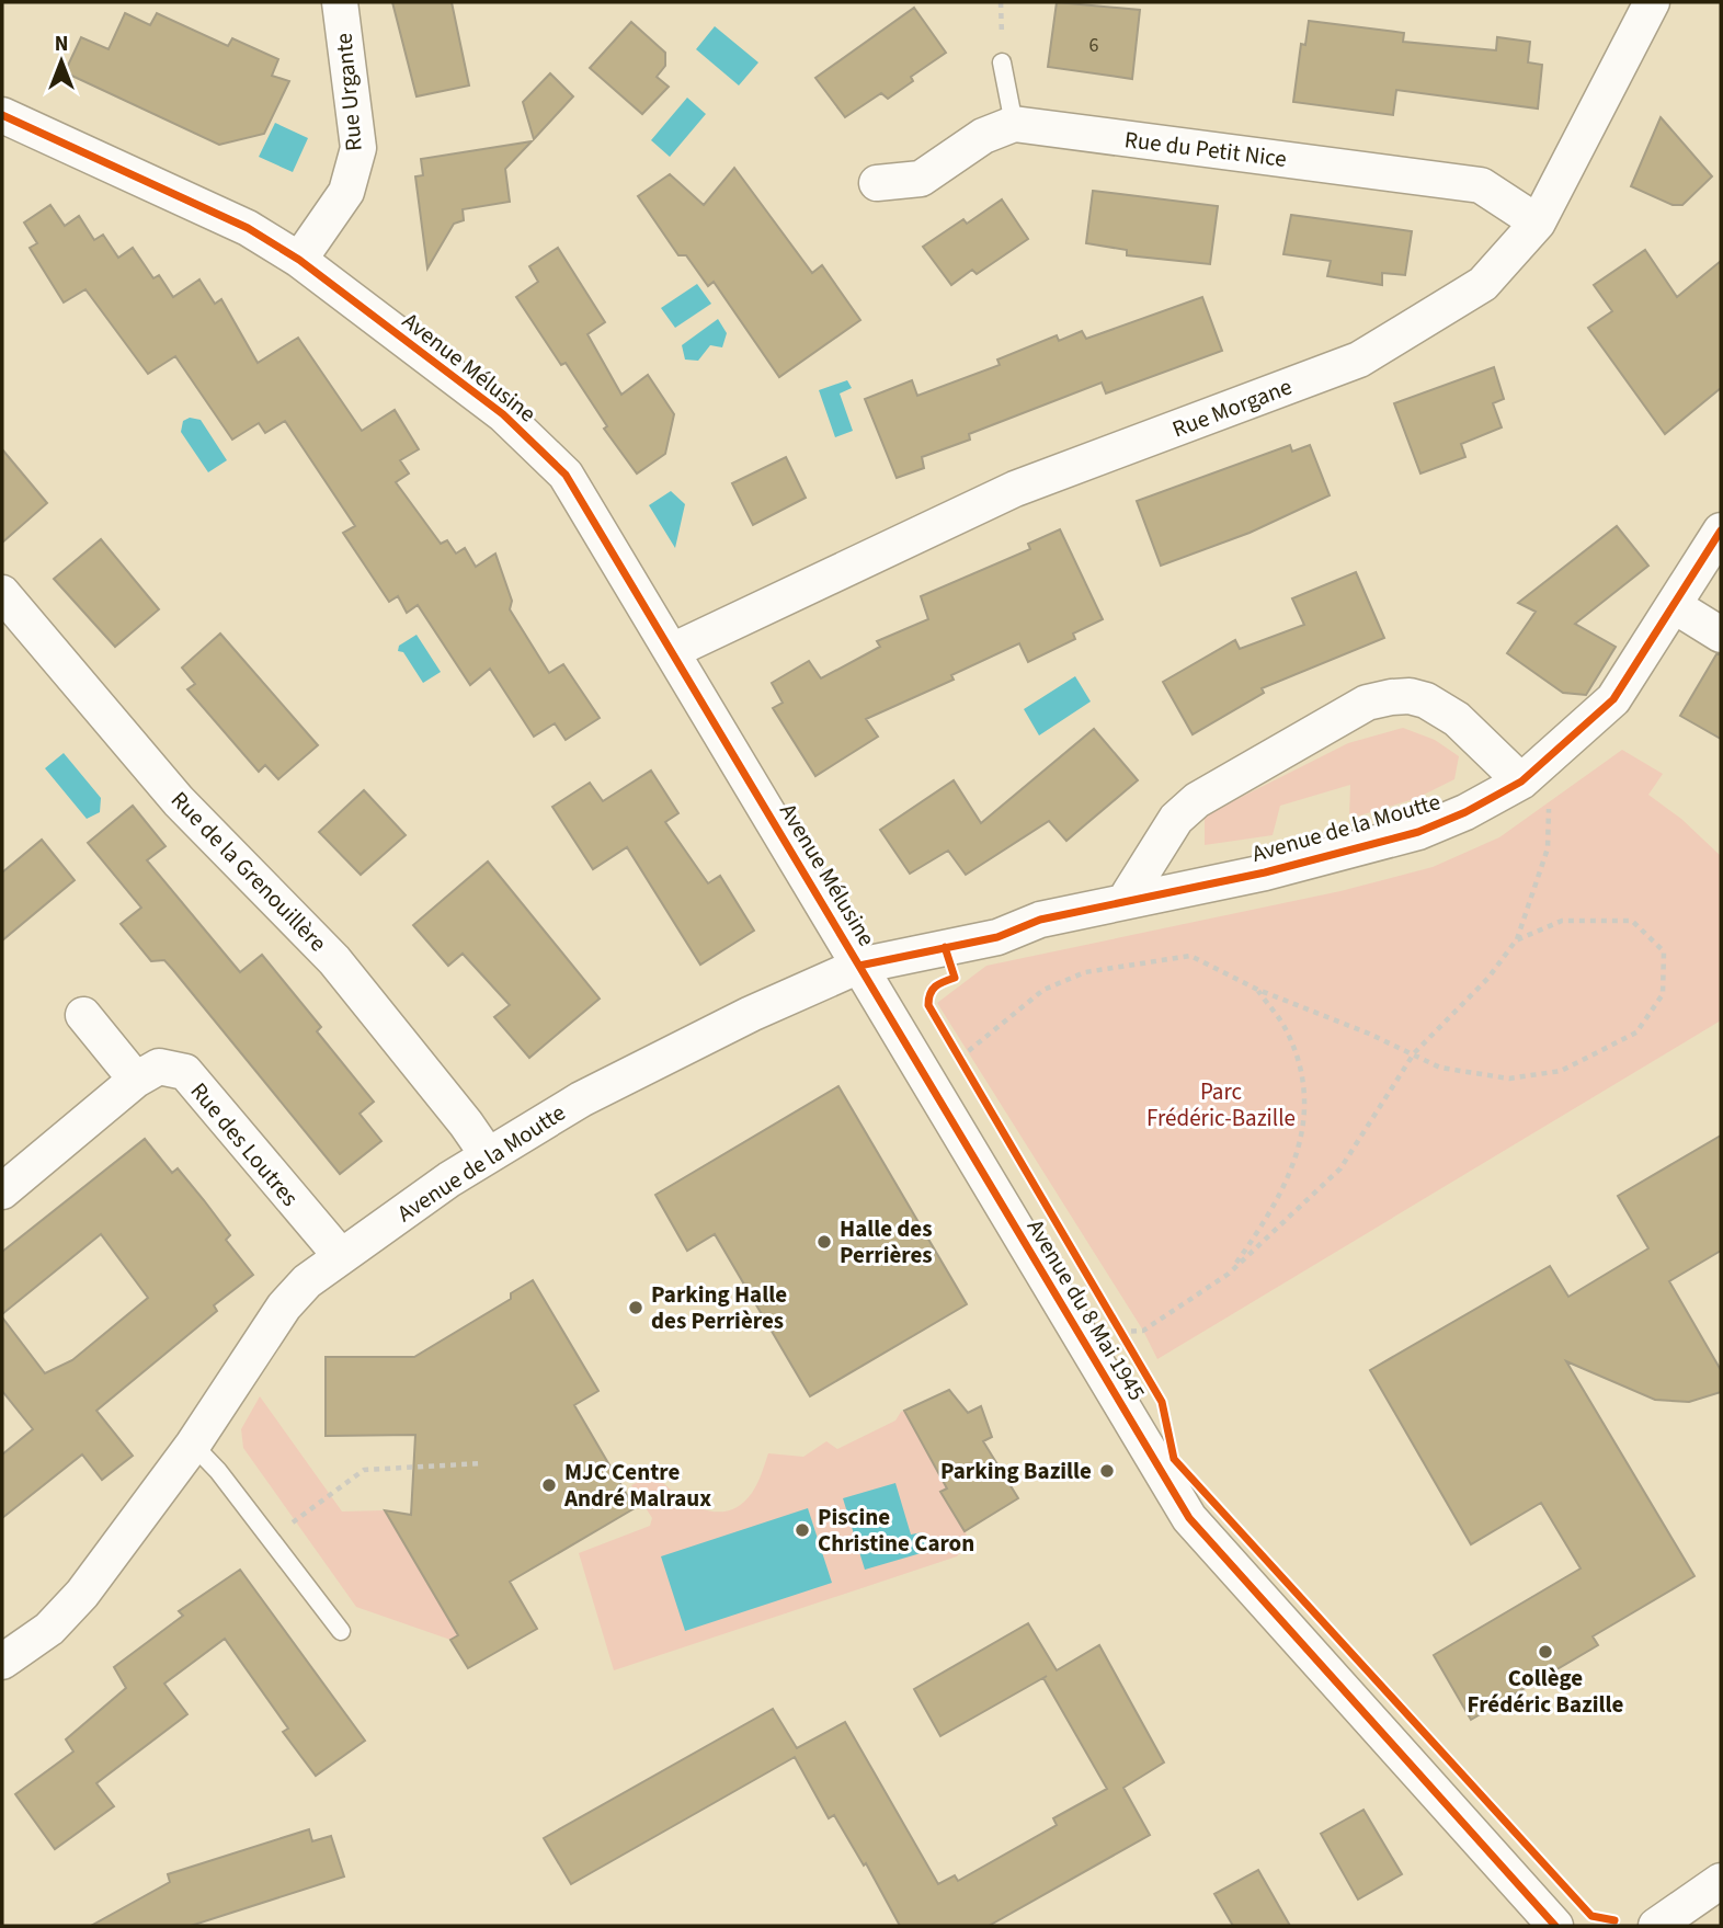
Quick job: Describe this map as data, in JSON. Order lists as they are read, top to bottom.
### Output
{
  "streets": {
    "street": [
      "Rue Urgante",
      "Rue du Petit Nice",
      "Avenue Mélusine",
      "Rue Morgane",
      "Avenue de la Moutte",
      "Rue de la Grenouillère",
      "Rue des Loutres",
      "Avenue du 8 Mai 1945"
    ]
  },
  "crossings": [
    ["Rue Urgante", "Avenue Mélusine"],
    ["Rue du Petit Nice", "Rue Morgane"],
    ["Avenue Mélusine", "Rue Morgane"],
    ["Avenue Mélusine", "Avenue de la Moutte"],
    ["Avenue Mélusine", "Avenue du 8 Mai 1945"],
    ["Avenue de la Moutte", "Rue de la Grenouillère"],
    ["Avenue de la Moutte", "Rue des Loutres"],
    ["Avenue de la Moutte", "Avenue du 8 Mai 1945"]
  ],
  "parks": ["Parc Frédéric-Bazille"],
  "places": [
    "Halle des Perrières",
    "Parking Halle des Perrières",
    "Parking Bazille",
    "MJC Centre André Malraux",
    "Piscine Christine Caron",
    "Collège Frédéric Bazille"
  ],
  "house_numbers": ["6"],
  "north": "top"
}
